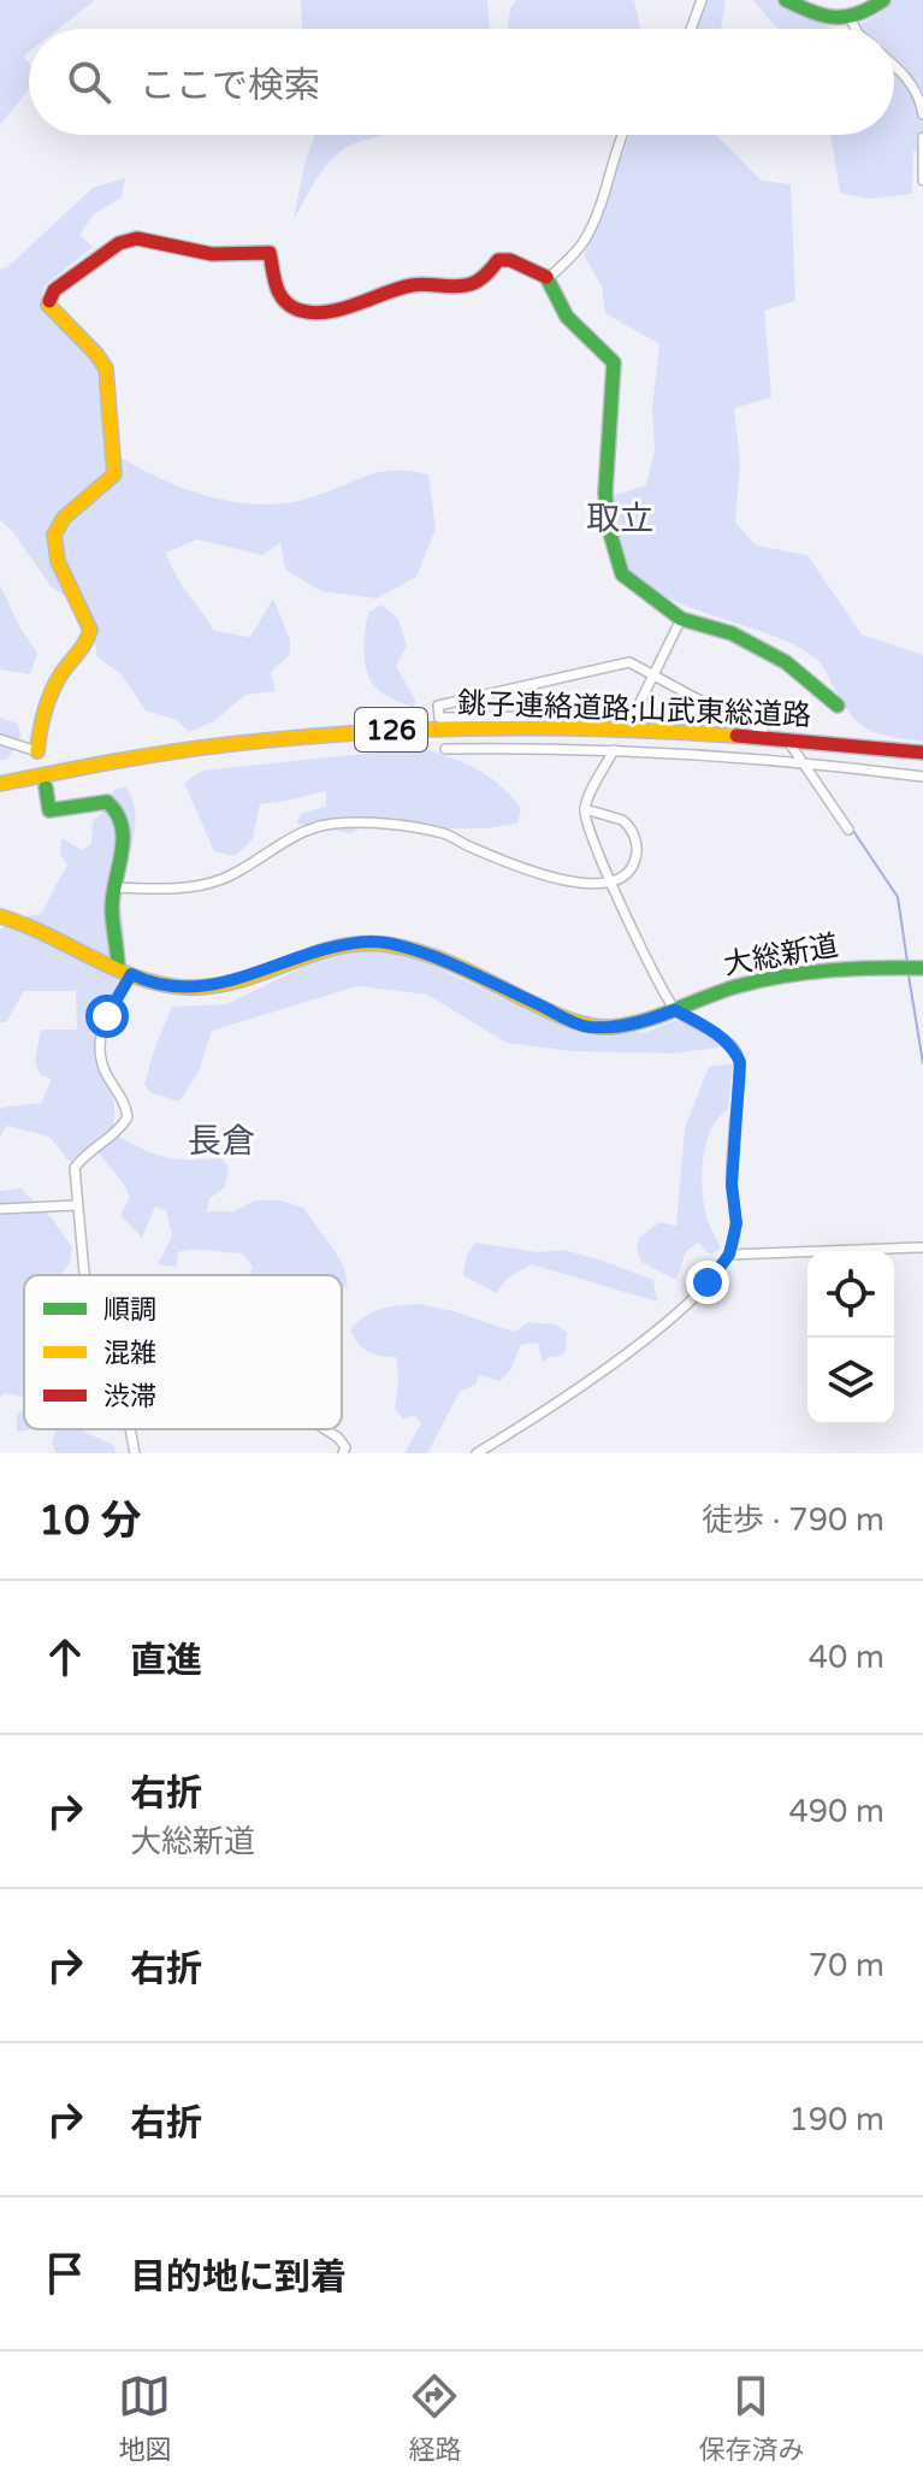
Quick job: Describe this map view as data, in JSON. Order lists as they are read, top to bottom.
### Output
{
  "streets": {
    "main road": ["銚子連絡道路;山武東総道路", "126", "大総新道"]
  },
  "districts": ["取立", "長倉"],
  "legend": ["順調", "混雑", "渋滞"],
  "page": {
    "search": "ここで検索",
    "heading": ["10 分", "徒歩 · 790 m"],
    "list": [
      ["直進", "40 m"],
      ["右折", "大総新道", "490 m"],
      ["右折", "70 m"],
      ["右折", "190 m"],
      "目的地に到着"
    ],
    "nav": ["地図", "経路", "保存済み"]
  }
}
